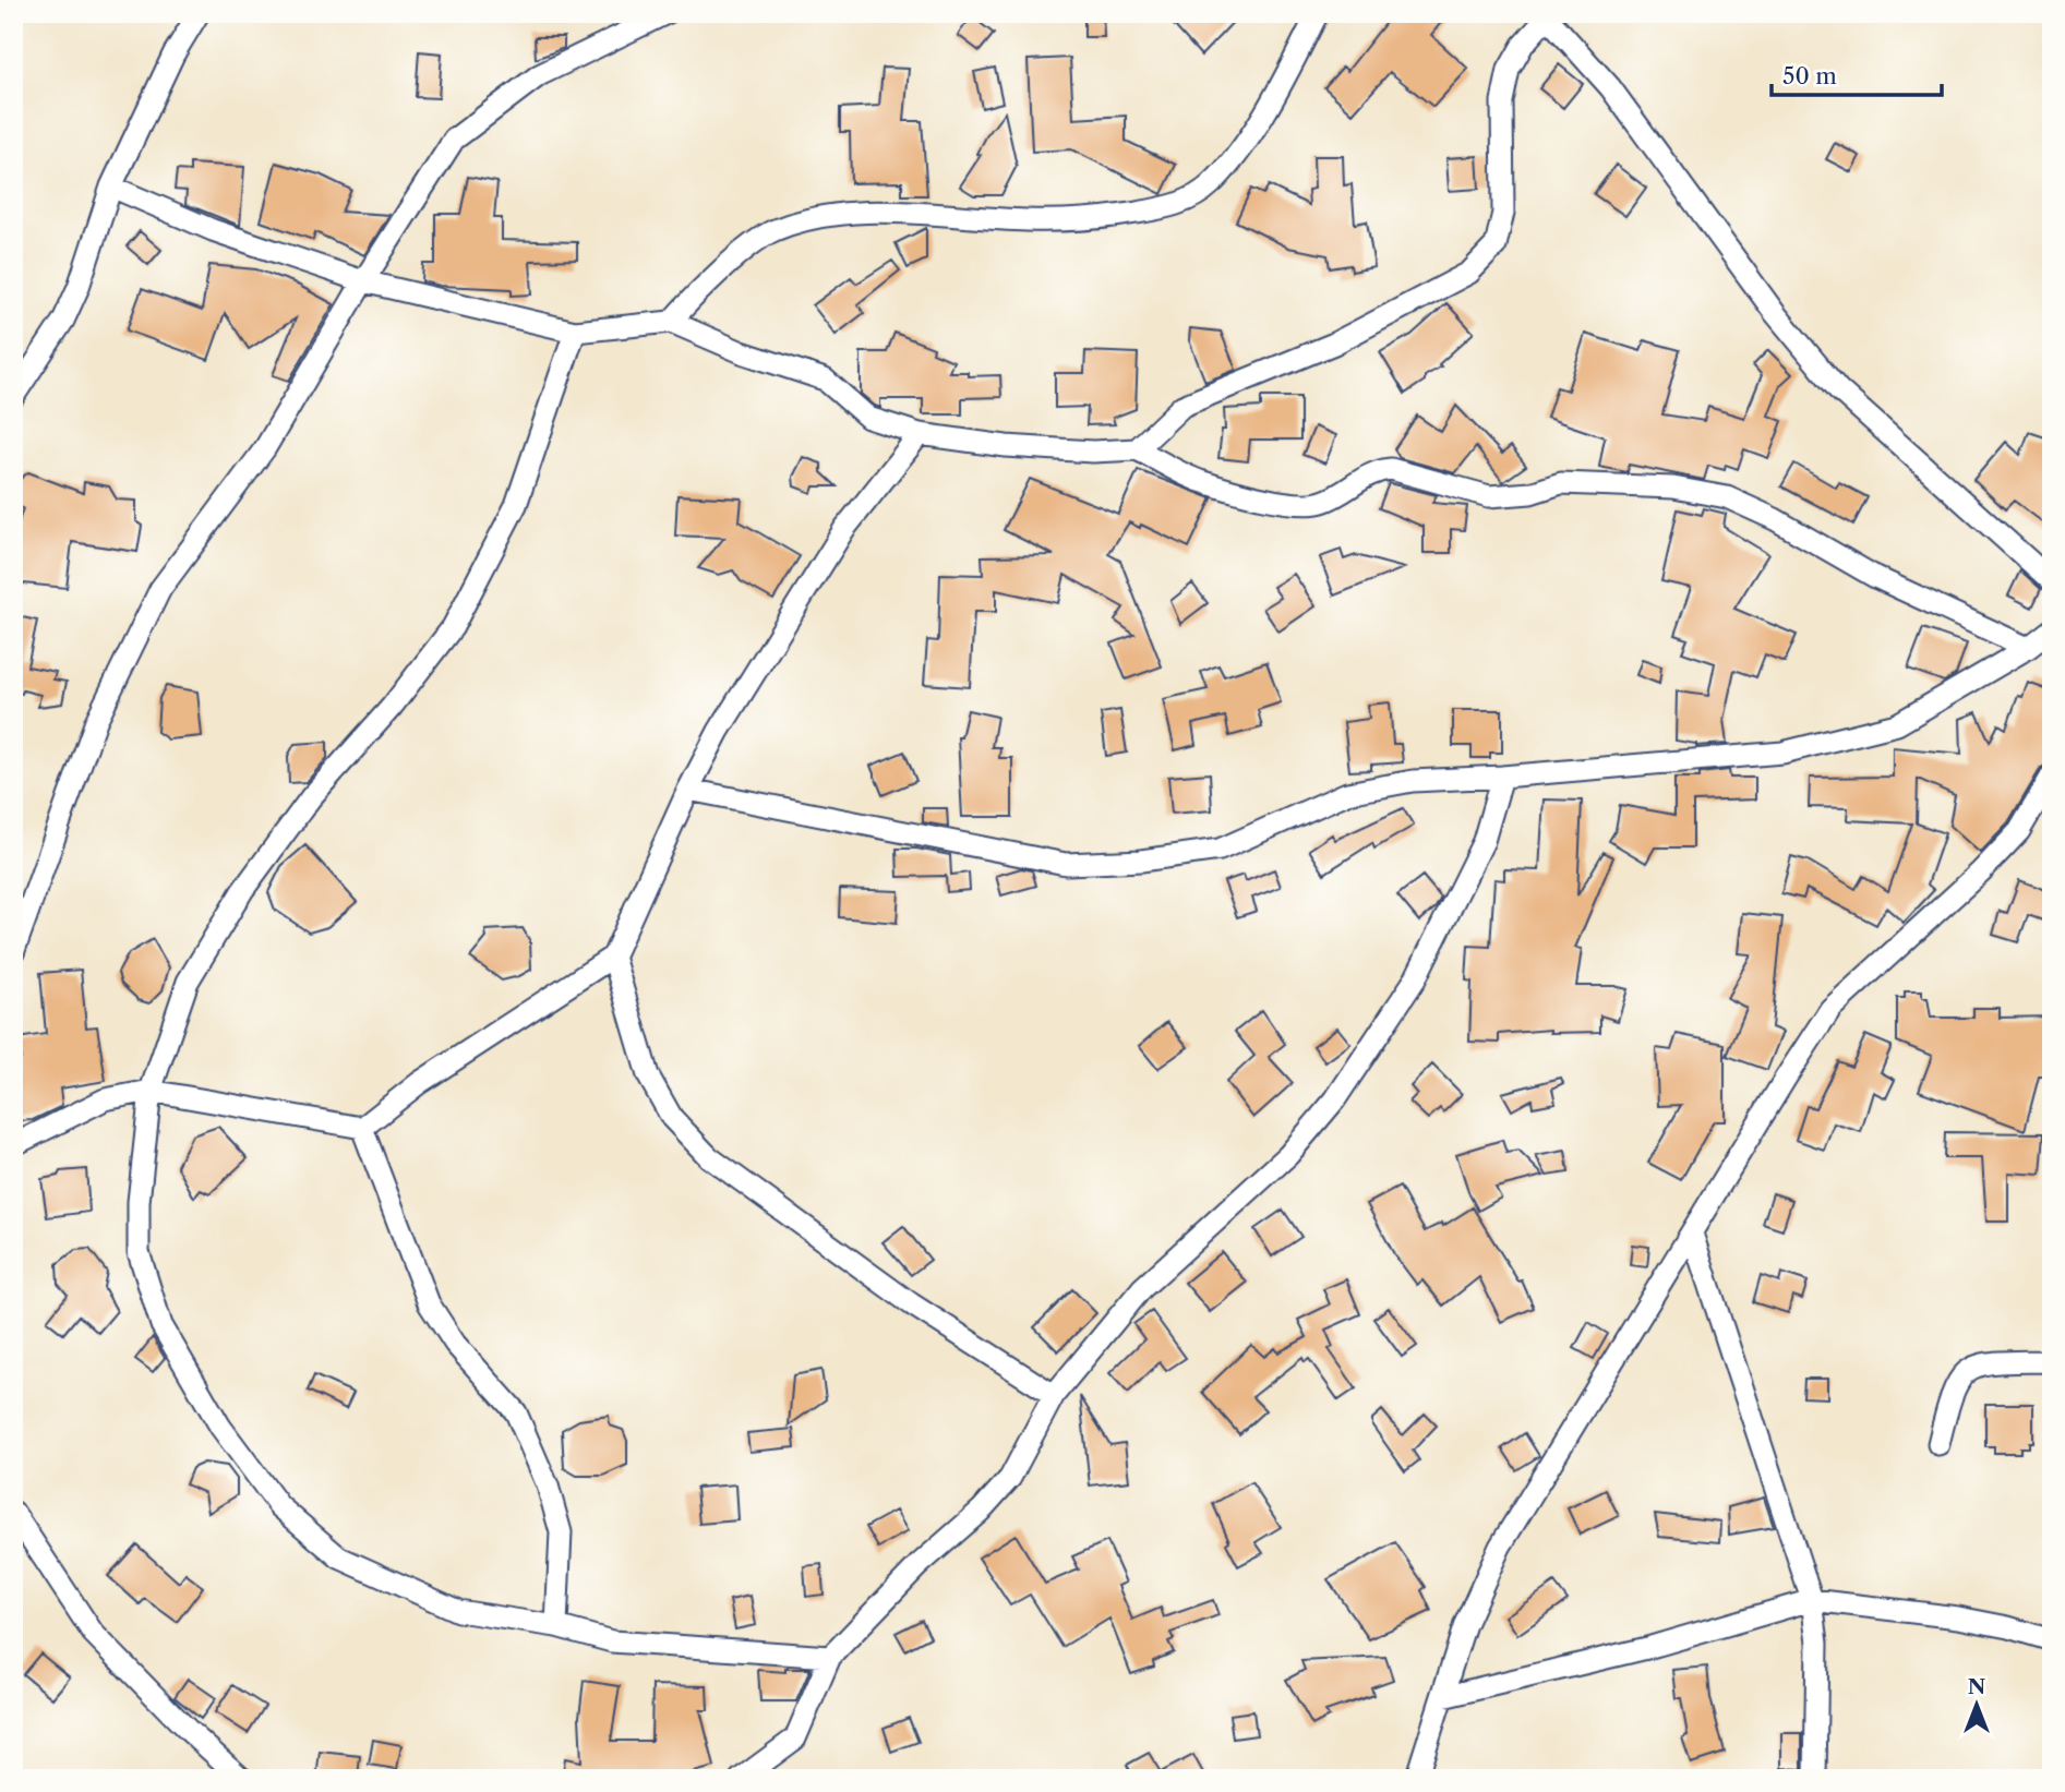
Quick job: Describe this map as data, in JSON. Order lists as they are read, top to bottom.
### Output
{
  "scale_bar": "50 m",
  "north": "top"
}
